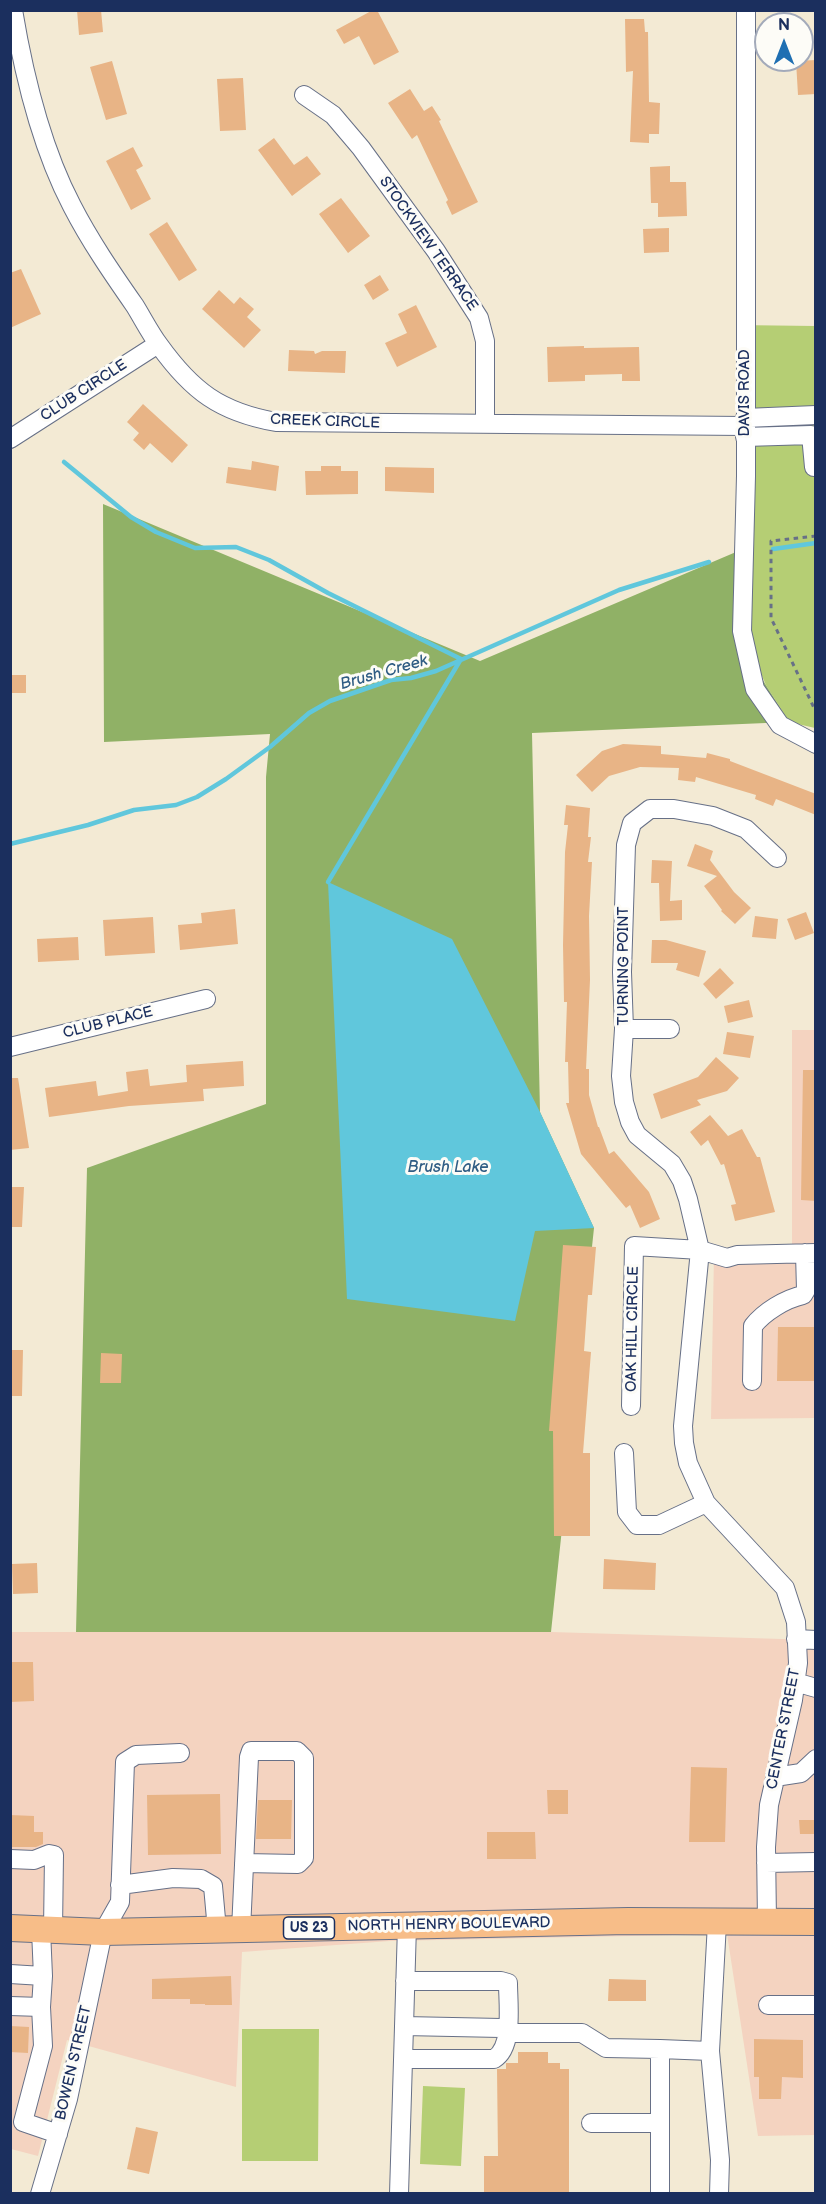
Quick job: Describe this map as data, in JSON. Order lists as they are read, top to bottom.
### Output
{
  "streets": {
    "highway": ["NORTH HENRY BOULEVARD", "US 23"],
    "street": [
      "STOCKVIEW TERRACE",
      "CLUB CIRCLE",
      "DAVIS ROAD",
      "CREEK CIRCLE",
      "TURNING POINT",
      "CLUB PLACE",
      "OAK HILL CIRCLE",
      "CENTER STREET",
      "BOWEN STREET"
    ]
  },
  "crossings": [
    ["STOCKVIEW TERRACE", "CREEK CIRCLE"],
    ["CLUB CIRCLE", "CREEK CIRCLE"],
    ["DAVIS ROAD", "CREEK CIRCLE"],
    ["TURNING POINT", "OAK HILL CIRCLE"],
    ["TURNING POINT", "CENTER STREET"],
    ["OAK HILL CIRCLE", "CENTER STREET"],
    ["CENTER STREET", "NORTH HENRY BOULEVARD"],
    ["NORTH HENRY BOULEVARD", "BOWEN STREET"]
  ],
  "water": ["Brush Creek", "Brush Lake"],
  "north": "top"
}
